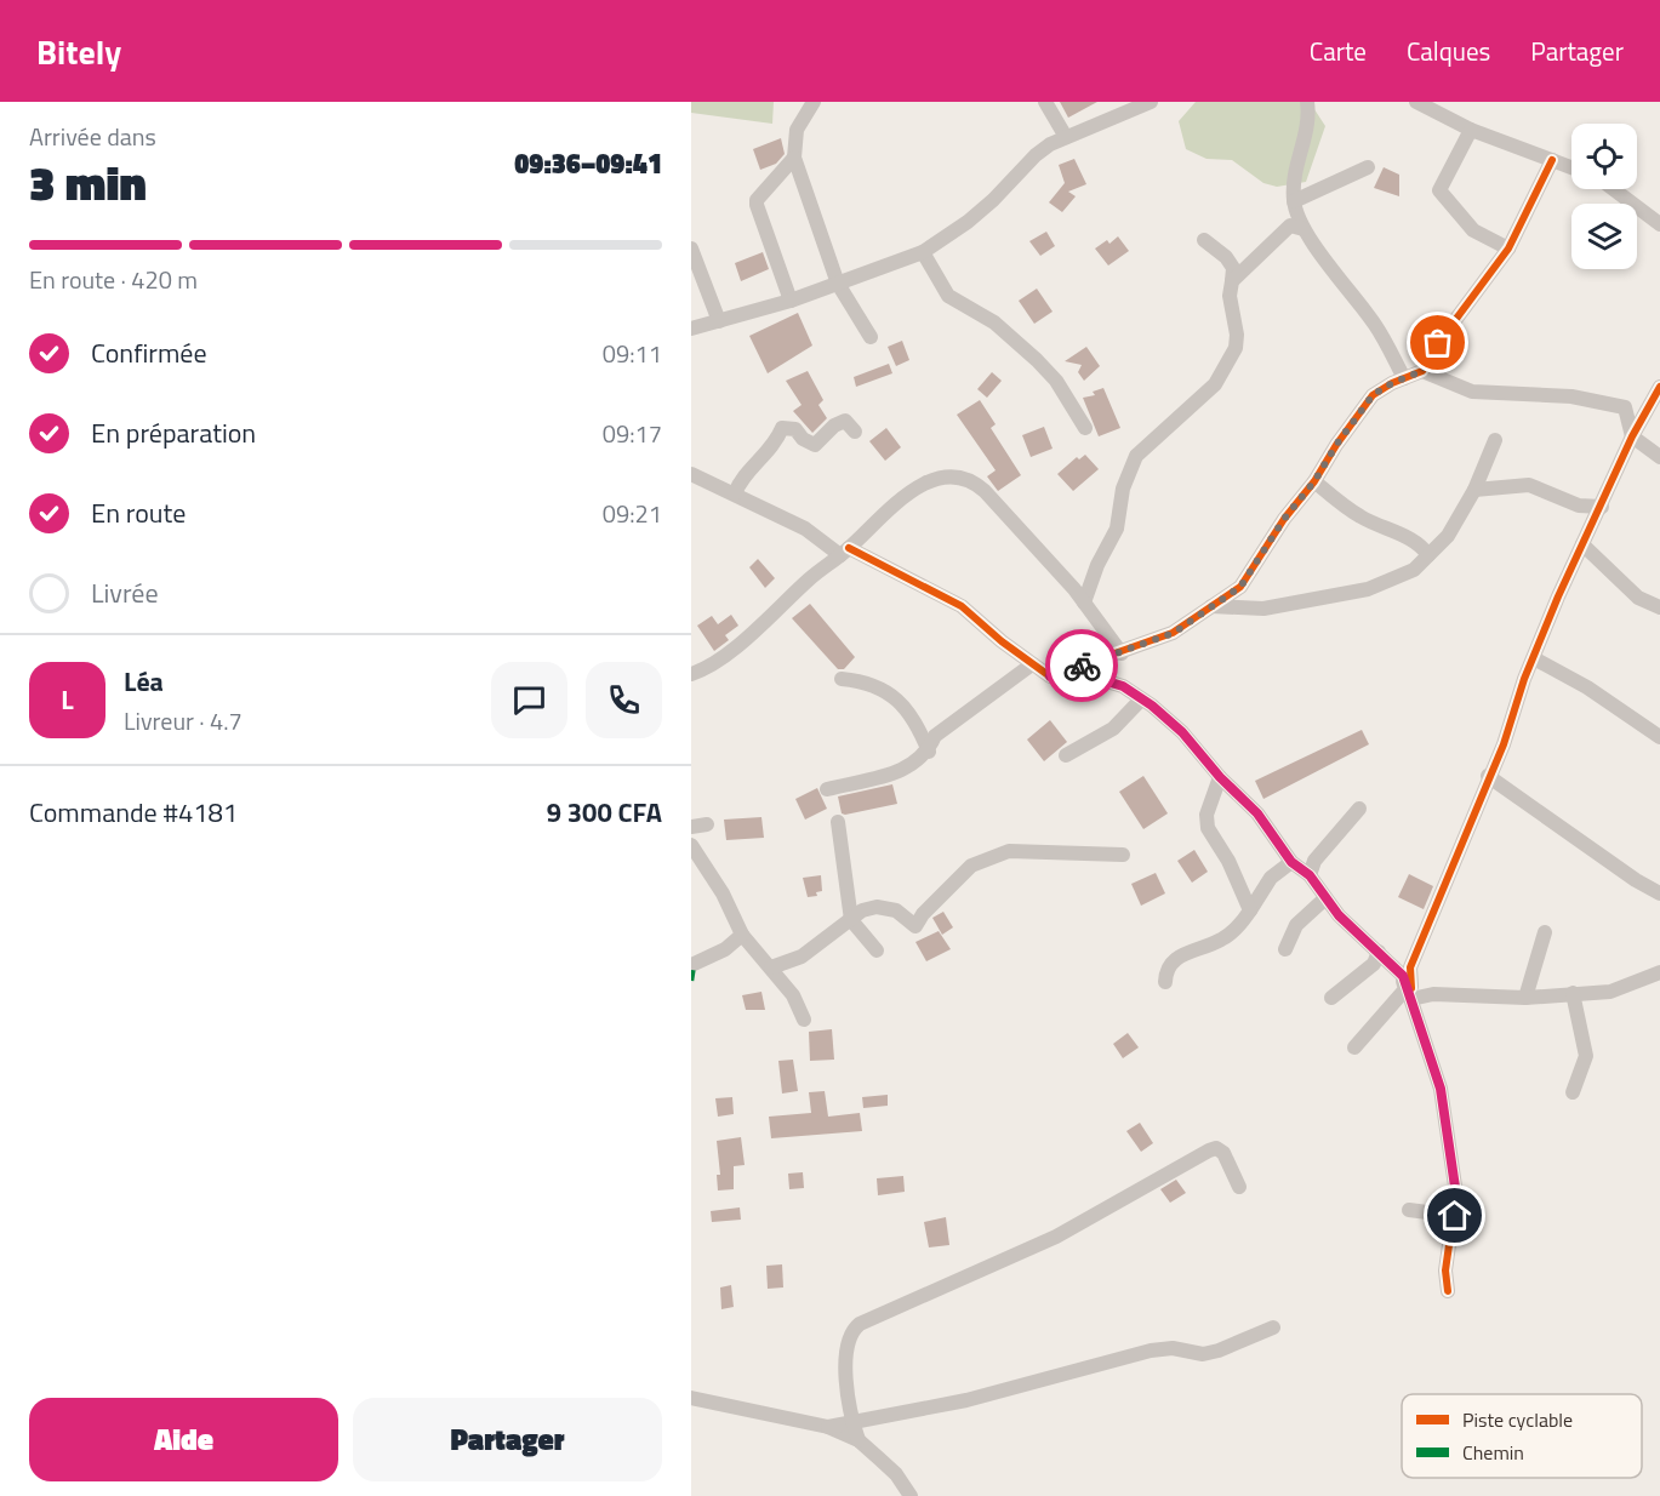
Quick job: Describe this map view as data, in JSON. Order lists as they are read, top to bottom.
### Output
{
  "legend": ["Piste cyclable", "Chemin"],
  "page": {
    "header": "Bitely",
    "nav": ["Carte", "Calques", "Partager"],
    "heading": ["3 min", "Arrivée dans", "09:36–09:41"],
    "panel": [
      "Léa",
      "Livreur · 4.7",
      "Commande #4181",
      "9 300 CFA"
    ],
    "bar": "En route · 420 m",
    "list": [
      ["Confirmée", "09:11"],
      ["En préparation", "09:17"],
      ["En route", "09:21"],
      "Livrée"
    ],
    "round": "L",
    "buttons": ["Aide", "Partager"]
  }
}
